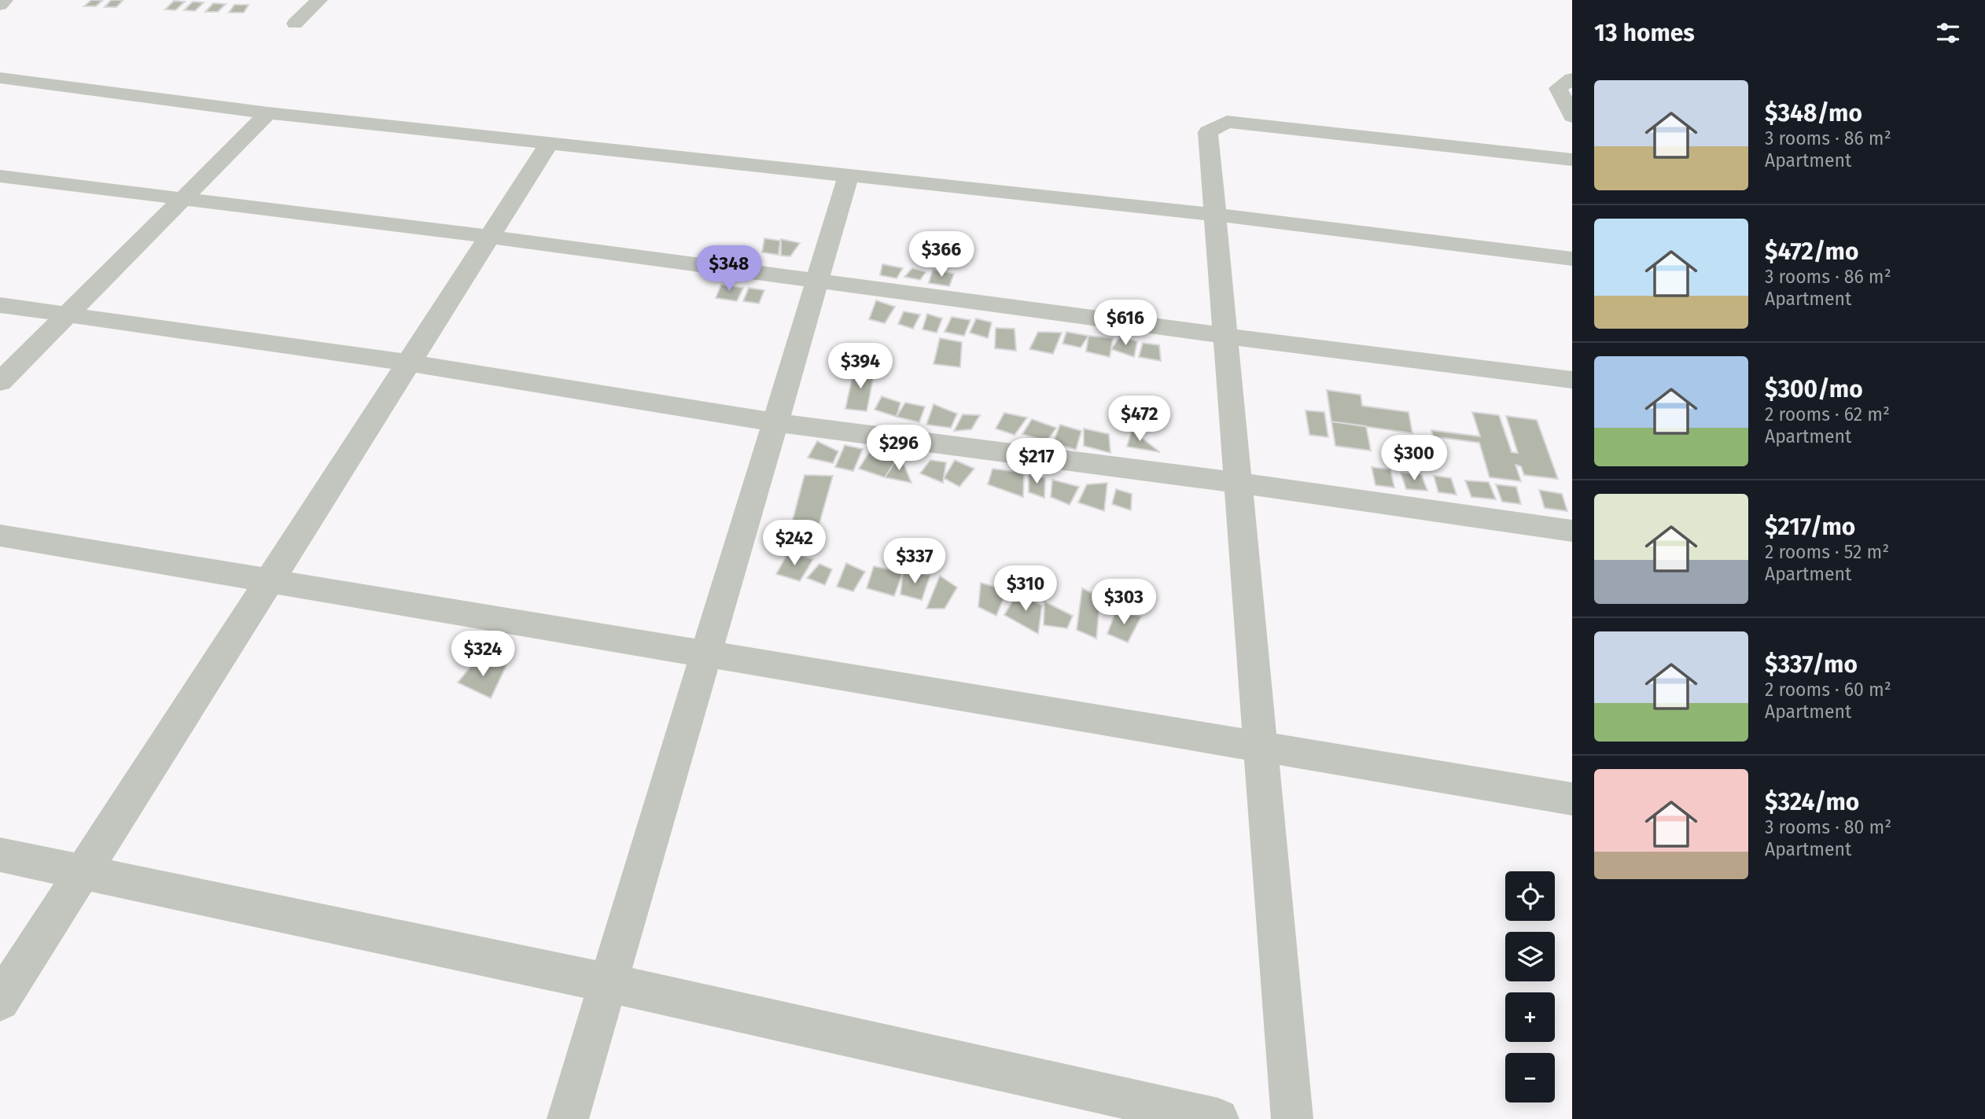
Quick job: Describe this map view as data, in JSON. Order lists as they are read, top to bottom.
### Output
{
  "page": {
    "heading": "13 homes",
    "list": [
      {
        "name": "$348/mo",
        "note": "3 rooms · 86 m² · Apartment"
      },
      {
        "name": "$472/mo",
        "note": "3 rooms · 86 m² · Apartment"
      },
      {
        "name": "$300/mo",
        "note": "2 rooms · 62 m² · Apartment"
      },
      {
        "name": "$217/mo",
        "note": "2 rooms · 52 m² · Apartment"
      },
      {
        "name": "$337/mo",
        "note": "2 rooms · 60 m² · Apartment"
      },
      {
        "name": "$324/mo",
        "note": "3 rooms · 80 m² · Apartment"
      }
    ],
    "price": [
      "$366",
      "$348",
      "$616",
      "$394",
      "$472",
      "$296",
      "$300",
      "$217",
      "$242",
      "$337",
      "$310",
      "$303",
      "$324"
    ],
    "map_buttons": ["+", "−"]
  }
}
